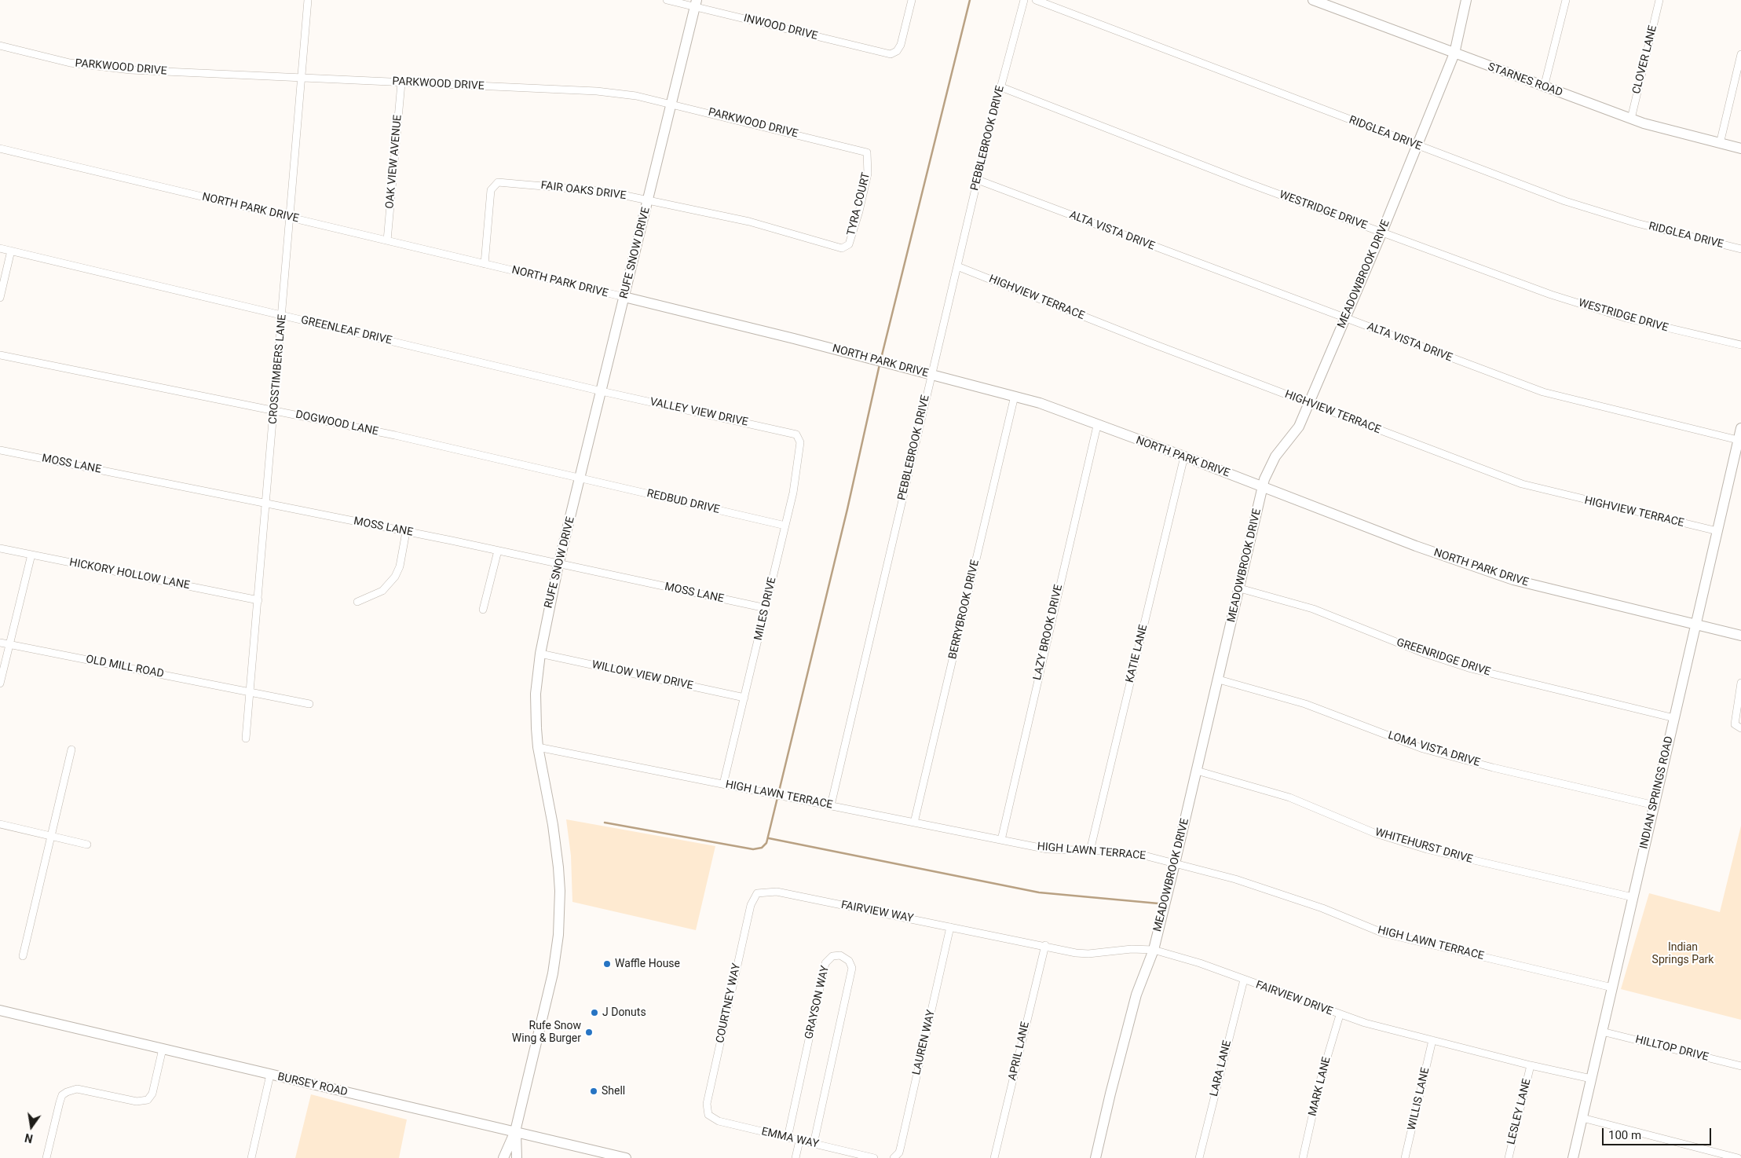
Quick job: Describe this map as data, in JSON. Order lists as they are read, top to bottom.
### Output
{
  "streets": {
    "street": [
      "INWOOD DRIVE",
      "CLOVER LANE",
      "PARKWOOD DRIVE",
      "STARNES ROAD",
      "RIDGLEA DRIVE",
      "PEBBLEBROOK DRIVE",
      "OAK VIEW AVENUE",
      "FAIR OAKS DRIVE",
      "TYRA COURT",
      "NORTH PARK DRIVE",
      "WESTRIDGE DRIVE",
      "ALTA VISTA DRIVE",
      "RUFE SNOW DRIVE",
      "MEADOWBROOK DRIVE",
      "HIGHVIEW TERRACE",
      "GREENLEAF DRIVE",
      "CROSSTIMBERS LANE",
      "VALLEY VIEW DRIVE",
      "DOGWOOD LANE",
      "MOSS LANE",
      "REDBUD DRIVE",
      "HICKORY HOLLOW LANE",
      "MILES DRIVE",
      "BERRYBROOK DRIVE",
      "LAZY BROOK DRIVE",
      "KATIE LANE",
      "GREENRIDGE DRIVE",
      "OLD MILL ROAD",
      "WILLOW VIEW DRIVE",
      "LOMA VISTA DRIVE",
      "INDIAN SPRINGS ROAD",
      "HIGH LAWN TERRACE",
      "WHITEHURST DRIVE",
      "FAIRVIEW WAY",
      "FAIRVIEW DRIVE",
      "GRAYSON WAY",
      "COURTNEY WAY",
      "LAUREN WAY",
      "HILLTOP DRIVE",
      "APRIL LANE",
      "LARA LANE",
      "BURSEY ROAD",
      "MARK LANE",
      "WILLIS LANE",
      "LESLEY LANE",
      "EMMA WAY"
    ]
  },
  "crossings": [
    ["INWOOD DRIVE", "RUFE SNOW DRIVE"],
    ["CLOVER LANE", "STARNES ROAD"],
    ["PARKWOOD DRIVE", "OAK VIEW AVENUE"],
    ["PARKWOOD DRIVE", "TYRA COURT"],
    ["PARKWOOD DRIVE", "RUFE SNOW DRIVE"],
    ["PARKWOOD DRIVE", "CROSSTIMBERS LANE"],
    ["STARNES ROAD", "MEADOWBROOK DRIVE"],
    ["RIDGLEA DRIVE", "MEADOWBROOK DRIVE"],
    ["PEBBLEBROOK DRIVE", "NORTH PARK DRIVE"],
    ["PEBBLEBROOK DRIVE", "WESTRIDGE DRIVE"],
    ["PEBBLEBROOK DRIVE", "ALTA VISTA DRIVE"],
    ["PEBBLEBROOK DRIVE", "HIGHVIEW TERRACE"],
    ["PEBBLEBROOK DRIVE", "HIGH LAWN TERRACE"],
    ["OAK VIEW AVENUE", "NORTH PARK DRIVE"],
    ["FAIR OAKS DRIVE", "TYRA COURT"],
    ["FAIR OAKS DRIVE", "NORTH PARK DRIVE"],
    ["FAIR OAKS DRIVE", "RUFE SNOW DRIVE"],
    ["NORTH PARK DRIVE", "RUFE SNOW DRIVE"],
    ["NORTH PARK DRIVE", "MEADOWBROOK DRIVE"],
    ["NORTH PARK DRIVE", "CROSSTIMBERS LANE"],
    ["NORTH PARK DRIVE", "BERRYBROOK DRIVE"],
    ["NORTH PARK DRIVE", "LAZY BROOK DRIVE"],
    ["NORTH PARK DRIVE", "KATIE LANE"],
    ["NORTH PARK DRIVE", "INDIAN SPRINGS ROAD"],
    ["WESTRIDGE DRIVE", "MEADOWBROOK DRIVE"],
    ["ALTA VISTA DRIVE", "MEADOWBROOK DRIVE"],
    ["ALTA VISTA DRIVE", "INDIAN SPRINGS ROAD"],
    ["RUFE SNOW DRIVE", "GREENLEAF DRIVE"],
    ["RUFE SNOW DRIVE", "VALLEY VIEW DRIVE"],
    ["RUFE SNOW DRIVE", "DOGWOOD LANE"],
    ["RUFE SNOW DRIVE", "MOSS LANE"],
    ["RUFE SNOW DRIVE", "REDBUD DRIVE"],
    ["RUFE SNOW DRIVE", "WILLOW VIEW DRIVE"],
    ["RUFE SNOW DRIVE", "HIGH LAWN TERRACE"],
    ["RUFE SNOW DRIVE", "BURSEY ROAD"],
    ["MEADOWBROOK DRIVE", "HIGHVIEW TERRACE"],
    ["MEADOWBROOK DRIVE", "GREENRIDGE DRIVE"],
    ["MEADOWBROOK DRIVE", "LOMA VISTA DRIVE"],
    ["MEADOWBROOK DRIVE", "HIGH LAWN TERRACE"],
    ["MEADOWBROOK DRIVE", "WHITEHURST DRIVE"],
    ["MEADOWBROOK DRIVE", "FAIRVIEW DRIVE"],
    ["HIGHVIEW TERRACE", "INDIAN SPRINGS ROAD"],
    ["GREENLEAF DRIVE", "CROSSTIMBERS LANE"],
    ["GREENLEAF DRIVE", "VALLEY VIEW DRIVE"],
    ["CROSSTIMBERS LANE", "DOGWOOD LANE"],
    ["CROSSTIMBERS LANE", "MOSS LANE"],
    ["CROSSTIMBERS LANE", "HICKORY HOLLOW LANE"],
    ["CROSSTIMBERS LANE", "OLD MILL ROAD"],
    ["VALLEY VIEW DRIVE", "MILES DRIVE"],
    ["DOGWOOD LANE", "REDBUD DRIVE"],
    ["MOSS LANE", "MILES DRIVE"],
    ["REDBUD DRIVE", "MILES DRIVE"],
    ["MILES DRIVE", "WILLOW VIEW DRIVE"],
    ["MILES DRIVE", "HIGH LAWN TERRACE"],
    ["BERRYBROOK DRIVE", "HIGH LAWN TERRACE"],
    ["LAZY BROOK DRIVE", "HIGH LAWN TERRACE"],
    ["KATIE LANE", "HIGH LAWN TERRACE"],
    ["GREENRIDGE DRIVE", "INDIAN SPRINGS ROAD"],
    ["LOMA VISTA DRIVE", "INDIAN SPRINGS ROAD"],
    ["INDIAN SPRINGS ROAD", "HIGH LAWN TERRACE"],
    ["INDIAN SPRINGS ROAD", "WHITEHURST DRIVE"],
    ["INDIAN SPRINGS ROAD", "FAIRVIEW DRIVE"],
    ["INDIAN SPRINGS ROAD", "HILLTOP DRIVE"],
    ["FAIRVIEW WAY", "FAIRVIEW DRIVE"],
    ["FAIRVIEW WAY", "COURTNEY WAY"],
    ["FAIRVIEW WAY", "LAUREN WAY"],
    ["FAIRVIEW DRIVE", "APRIL LANE"],
    ["FAIRVIEW DRIVE", "LARA LANE"],
    ["FAIRVIEW DRIVE", "MARK LANE"],
    ["FAIRVIEW DRIVE", "WILLIS LANE"],
    ["FAIRVIEW DRIVE", "LESLEY LANE"],
    ["GRAYSON WAY", "EMMA WAY"],
    ["COURTNEY WAY", "EMMA WAY"]
  ],
  "parks": ["Indian Springs Park"],
  "places": [
    "Waffle House",
    "J Donuts",
    "Rufe Snow Wing & Burger",
    "Shell"
  ],
  "scale_bar": "100 m",
  "north": "bottom"
}
